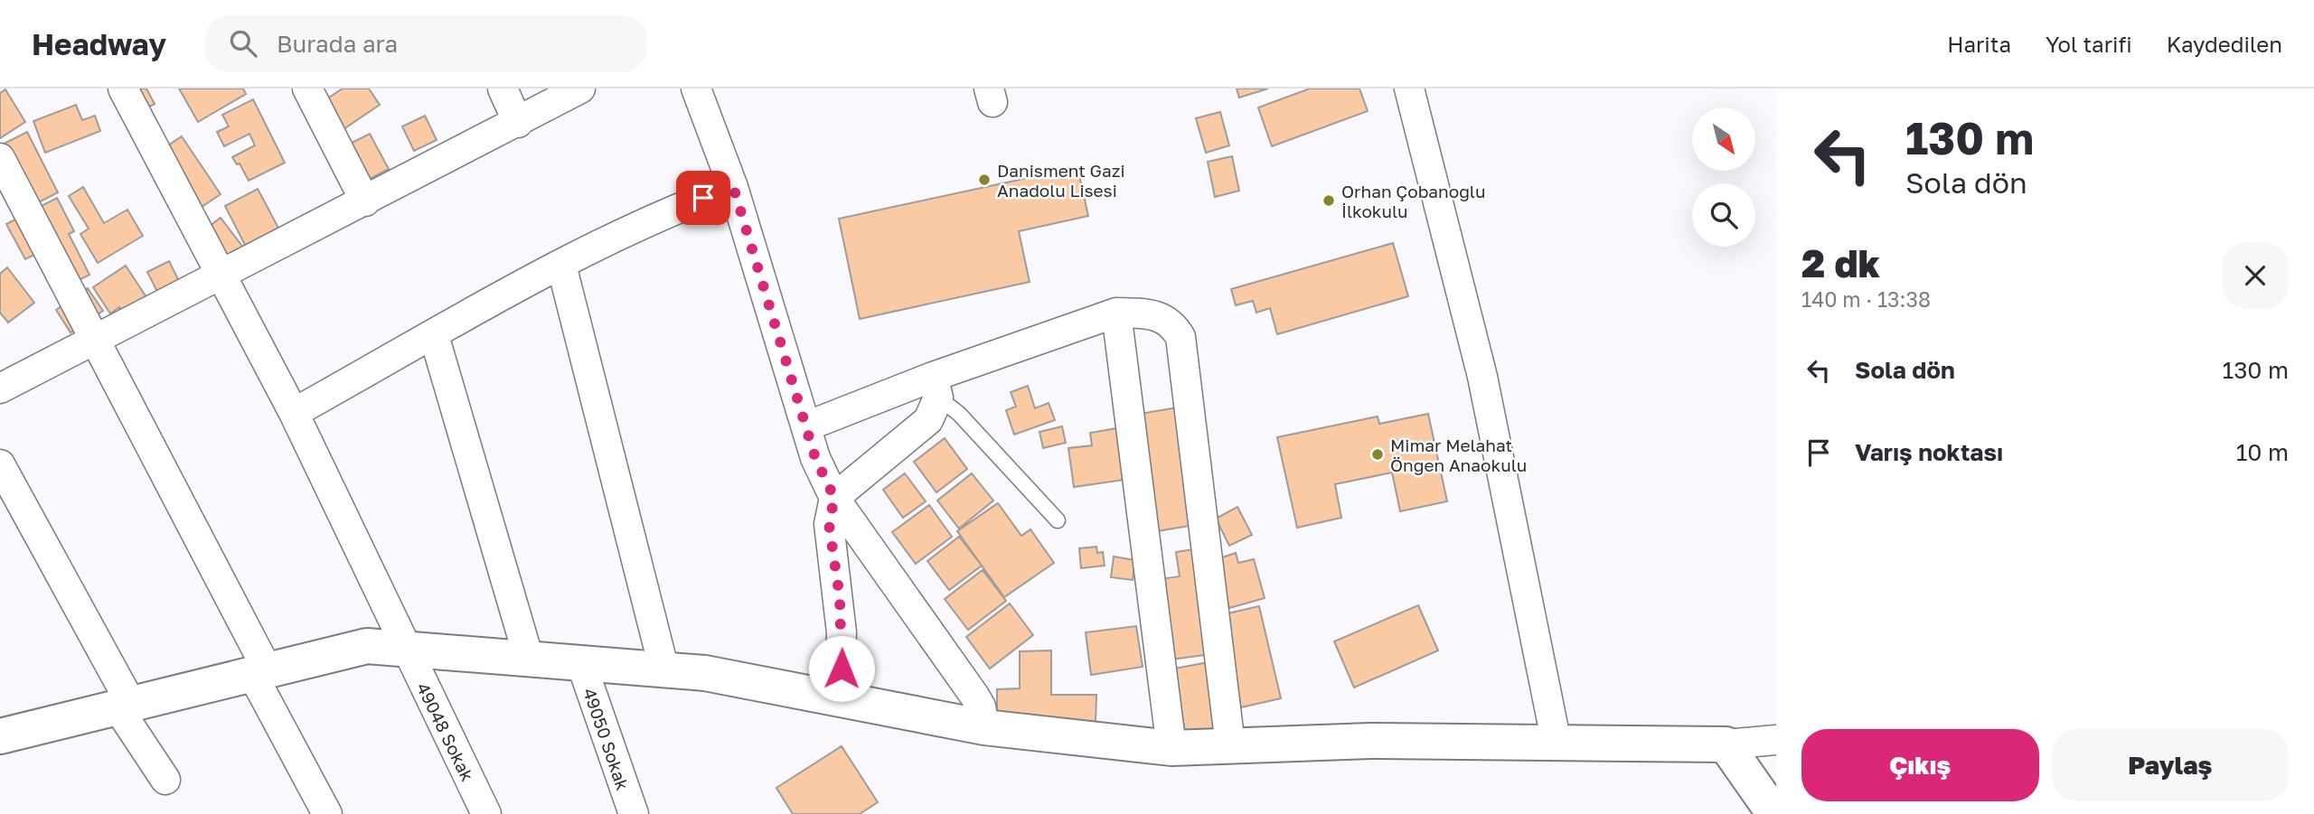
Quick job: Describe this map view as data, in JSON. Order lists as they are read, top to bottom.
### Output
{
  "streets": {
    "street": ["49048 Sokak", "49050 Sokak"]
  },
  "places": ["Danisment Gazi Anadolu Lisesi", "Orhan Çobanoğlu İlkokulu", "Mimar Melahat Öngen Anaokulu"],
  "north": "bottom right",
  "page": {
    "header": "Headway",
    "search": "Burada ara",
    "nav": ["Harita", "Yol tarifi", "Kaydedilen"],
    "turn": ["130 m", "Sola dön"],
    "heading": ["2 dk", "140 m · 13:38"],
    "list": [
      {
        "name": "Sola dön",
        "value": "130 m"
      },
      {
        "name": "Varış noktası",
        "value": "10 m"
      }
    ],
    "buttons": ["Çıkış", "Paylaş"]
  }
}
